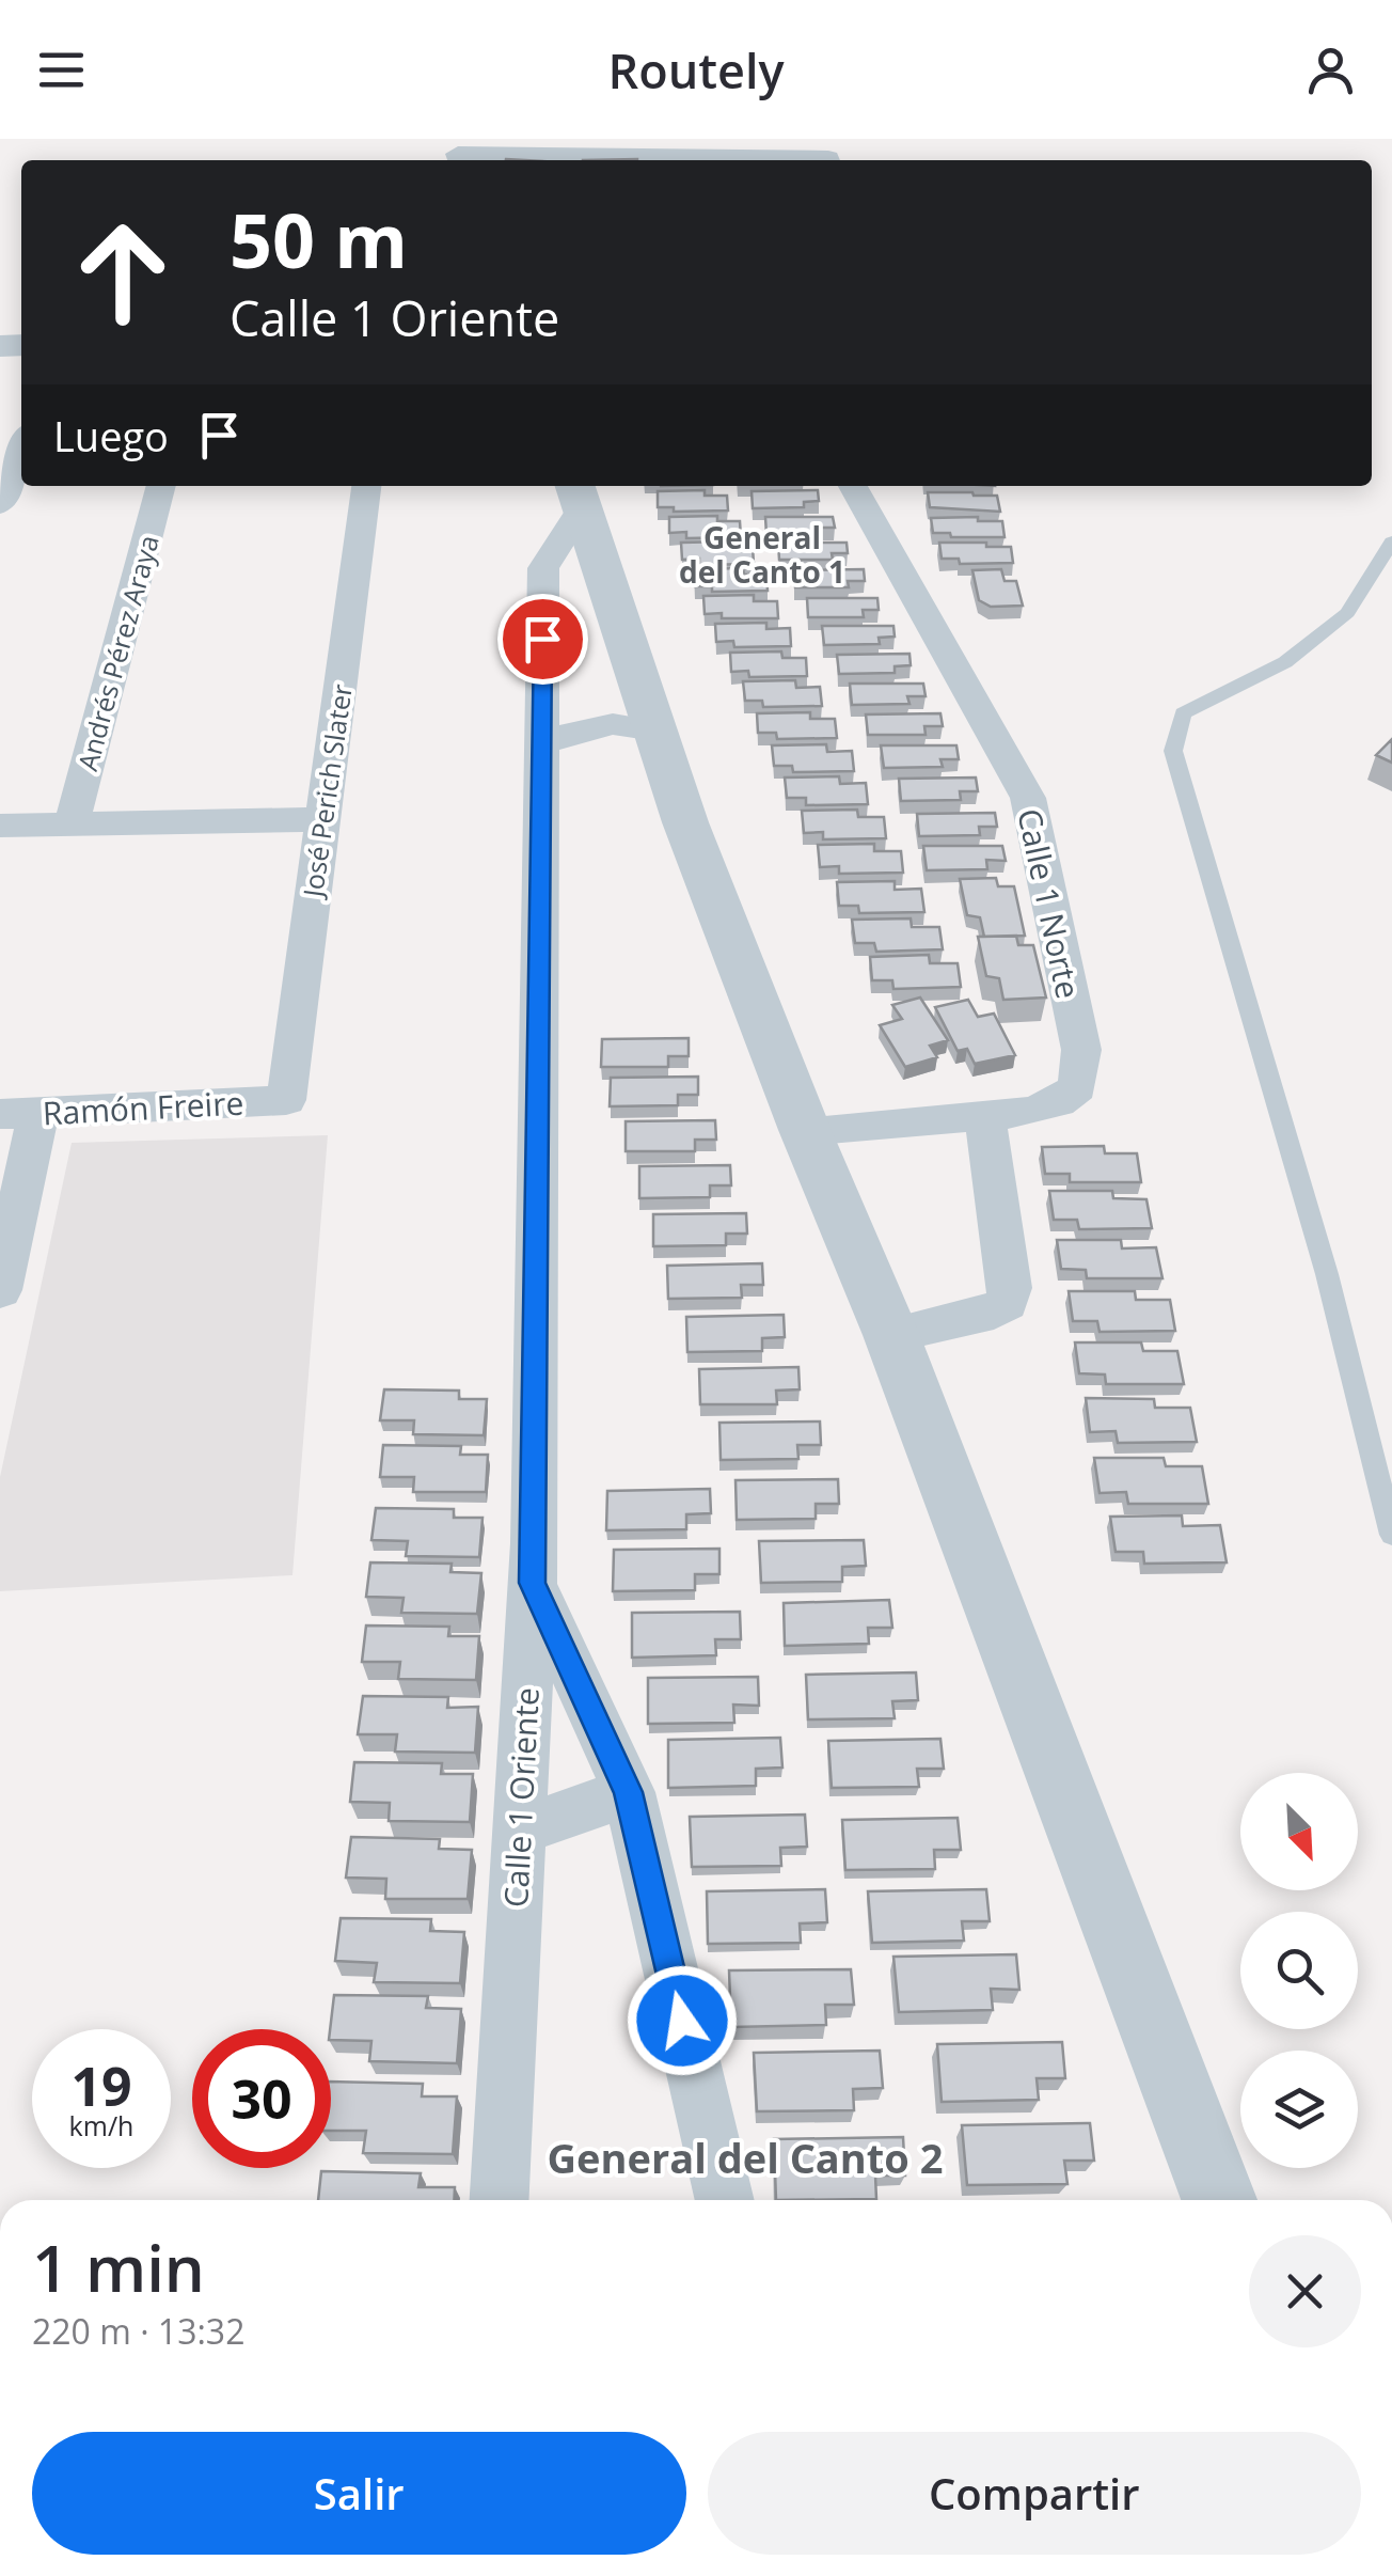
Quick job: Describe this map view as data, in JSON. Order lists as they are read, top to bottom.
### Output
{
  "streets": {
    "street": [
      "Andrés Pérez Araya",
      "José Perich Slater",
      "Calle 1 Norte",
      "Ramón Freire",
      "Calle 1 Oriente"
    ]
  },
  "crossings": [
    ["José Perich Slater", "Ramón Freire"]
  ],
  "districts": ["General del Canto 1", "General del Canto 2"],
  "north": "bottom right",
  "page": {
    "header": "Routely",
    "turn": ["50 m", "Calle 1 Oriente"],
    "then": "Luego",
    "speed": "19 km/h",
    "limit": "30",
    "heading": ["1 min", "220 m · 13:32"],
    "buttons": ["Salir", "Compartir"]
  }
}
